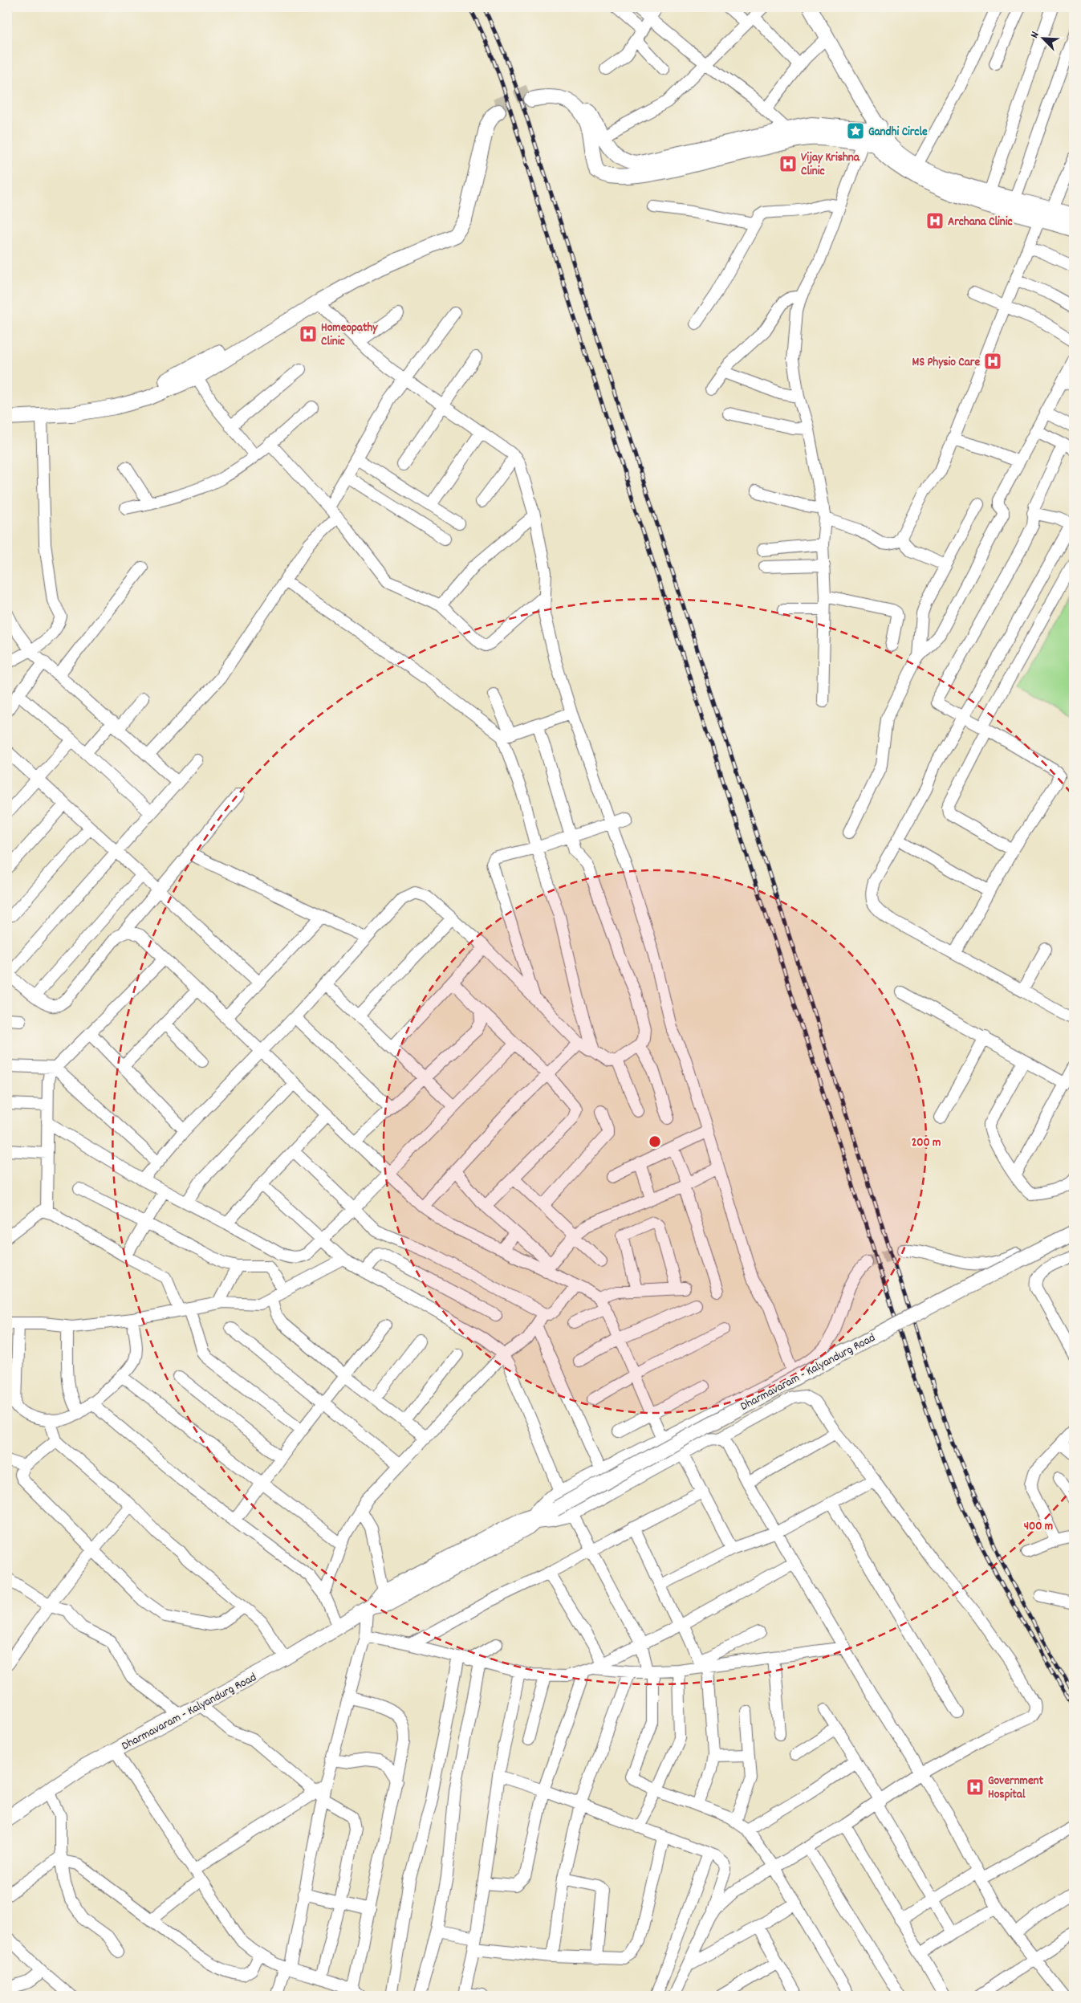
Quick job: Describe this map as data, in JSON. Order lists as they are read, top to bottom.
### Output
{
  "streets": {
    "main road": ["Dharmavaram - Kalyandurg Road"]
  },
  "places": {
    "place": ["Gandhi Circle"],
    "hospital": [
      "Vijay Krishna Clinic",
      "Archana Clinic",
      "Homeopathy Clinic",
      "MS Physio Care",
      "Government Hospital"
    ]
  },
  "north": "top left",
  "rings": ["200 m", "400 m"]
}
